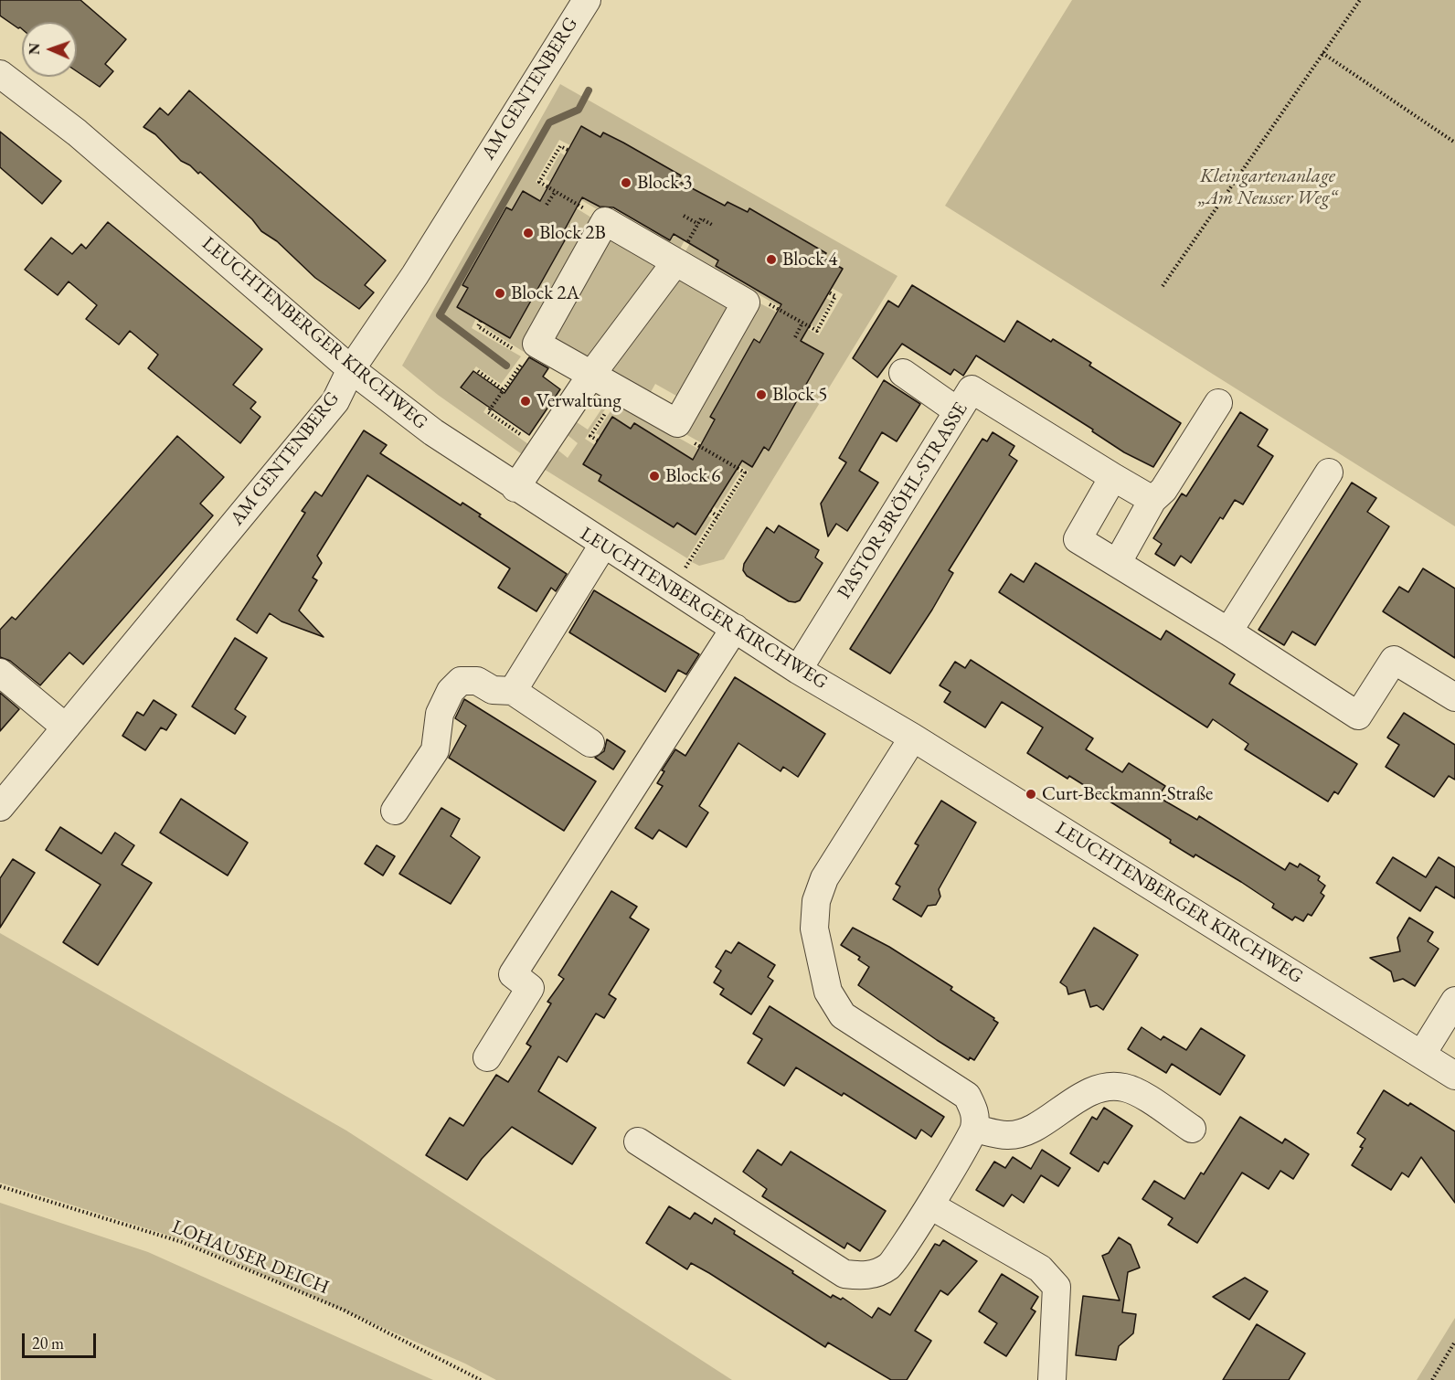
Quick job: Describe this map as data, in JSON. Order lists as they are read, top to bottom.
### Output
{
  "streets": {
    "street": ["AM GENTENBERG", "LEUCHTENBERGER KIRCHWEG", "PASTOR-BRÖHL-STRASSE"],
    "path": ["LOHAUSER DEICH"]
  },
  "crossings": [
    ["AM GENTENBERG", "LEUCHTENBERGER KIRCHWEG"],
    ["LEUCHTENBERGER KIRCHWEG", "PASTOR-BRÖHL-STRASSE"]
  ],
  "parks": ["Kleingartenanlage „Am Neusser Weg“"],
  "places": [
    "Block 3",
    "Block 2B",
    "Block 4",
    "Block 2A",
    "Block 5",
    "Verwaltung",
    "Block 6",
    "Curt-Beckmann-Straße"
  ],
  "scale_bar": "20 m",
  "north": "left"
}
